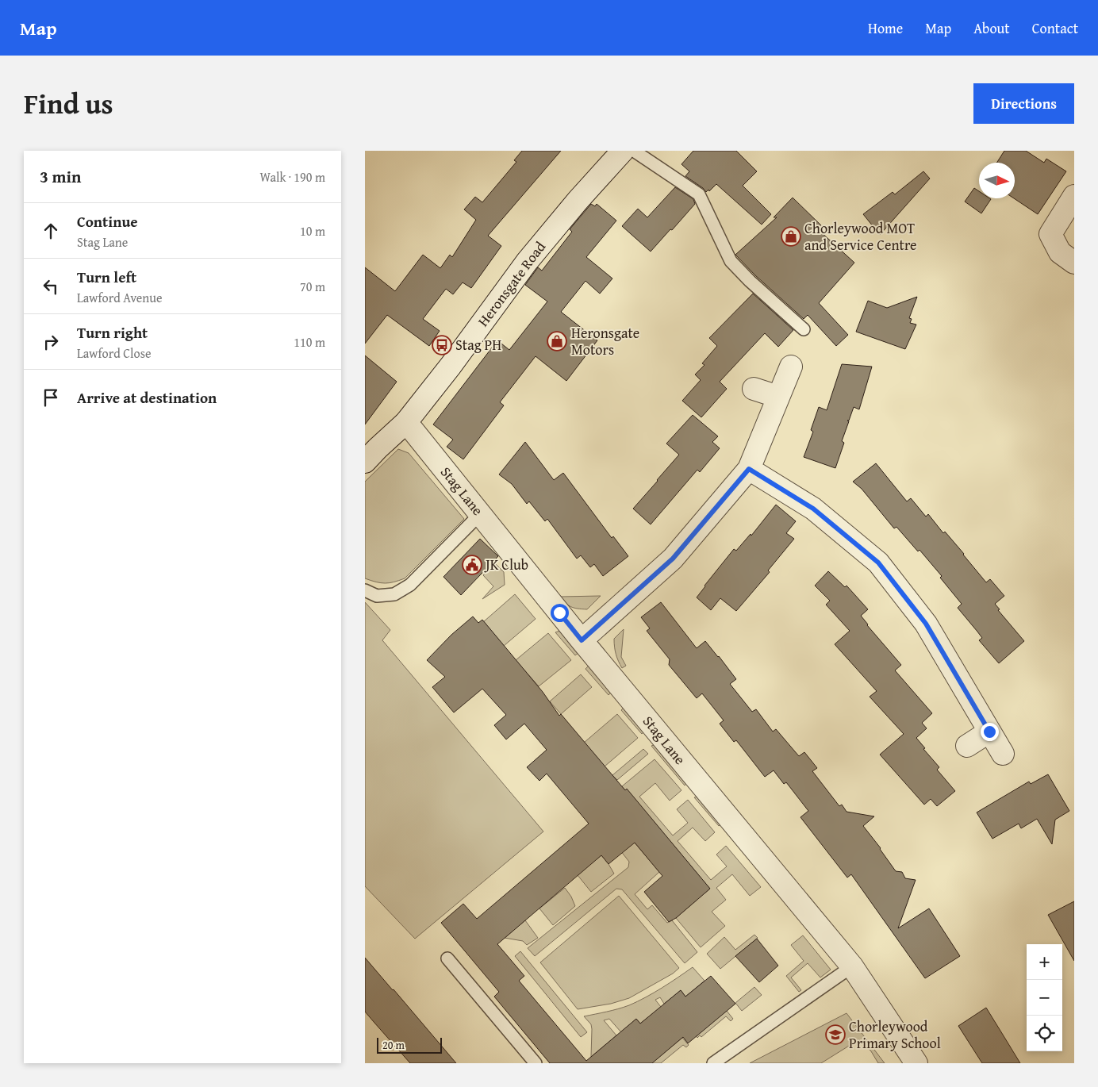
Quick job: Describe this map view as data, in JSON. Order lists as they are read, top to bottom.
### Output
{
  "streets": {
    "street": ["Heronsgate Road", "Stag Lane"]
  },
  "crossings": [
    ["Heronsgate Road", "Stag Lane"]
  ],
  "places": {
    "shop": ["Chorleywood MOT and Service Centre", "Heronsgate Motors"],
    "bus stop": ["Stag PH"],
    "public building": ["JK Club"],
    "school or university": ["Chorleywood Primary School"]
  },
  "scale_bar": "20 m",
  "north": "right",
  "page": {
    "header": "Map",
    "nav": [
      "Home",
      "Map",
      "About",
      "Contact"
    ],
    "title": "Find us",
    "buttons": "Directions",
    "heading": ["3 min", "Walk · 190 m"],
    "list": [
      ["Continue", "Stag Lane", "10 m"],
      ["Turn left", "Lawford Avenue", "70 m"],
      ["Turn right", "Lawford Close", "110 m"],
      "Arrive at destination"
    ],
    "map_buttons": ["+", "−"],
    "scale": "20 m"
  }
}
